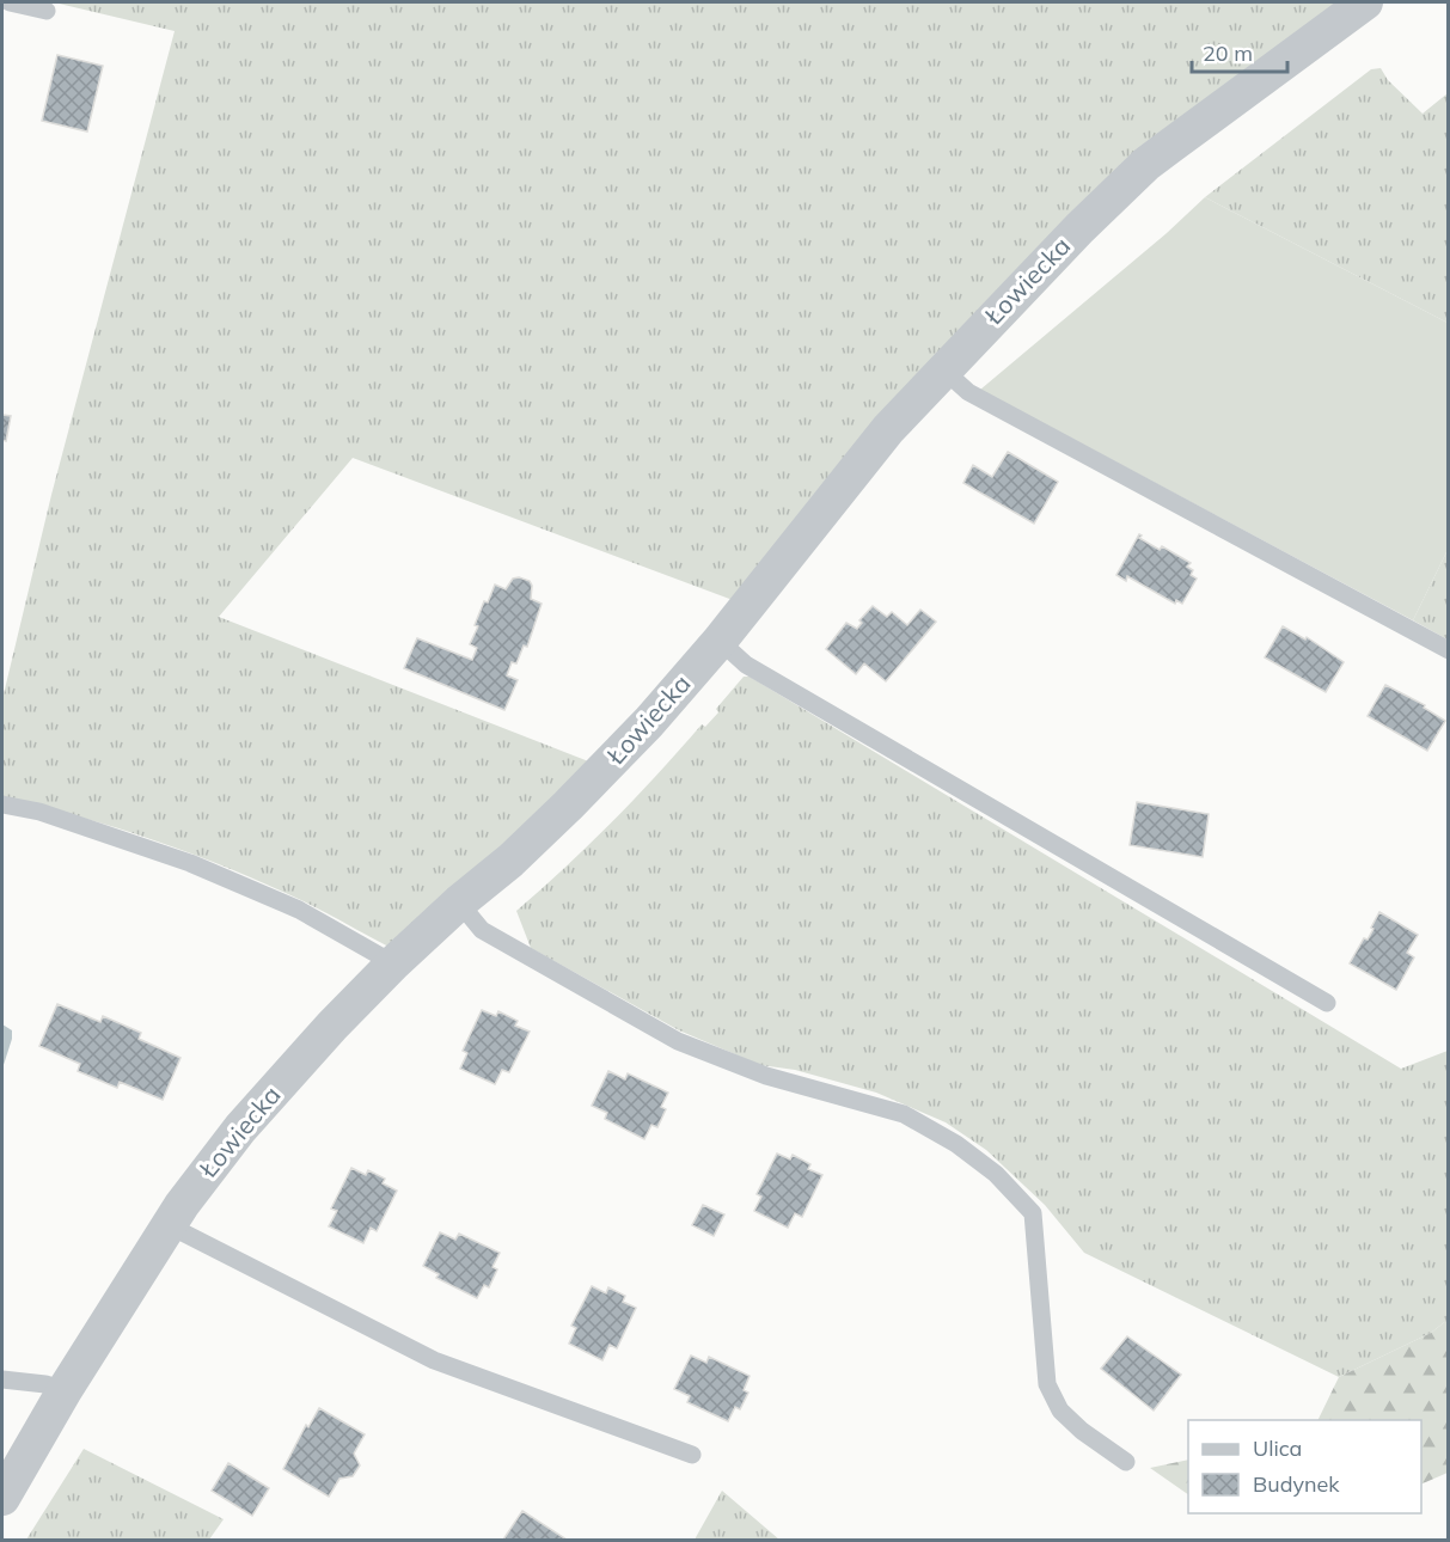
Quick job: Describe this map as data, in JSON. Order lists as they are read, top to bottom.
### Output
{
  "streets": {
    "street": ["Łowiecka"]
  },
  "legend": ["Ulica", "Budynek"],
  "scale_bar": "20 m"
}
